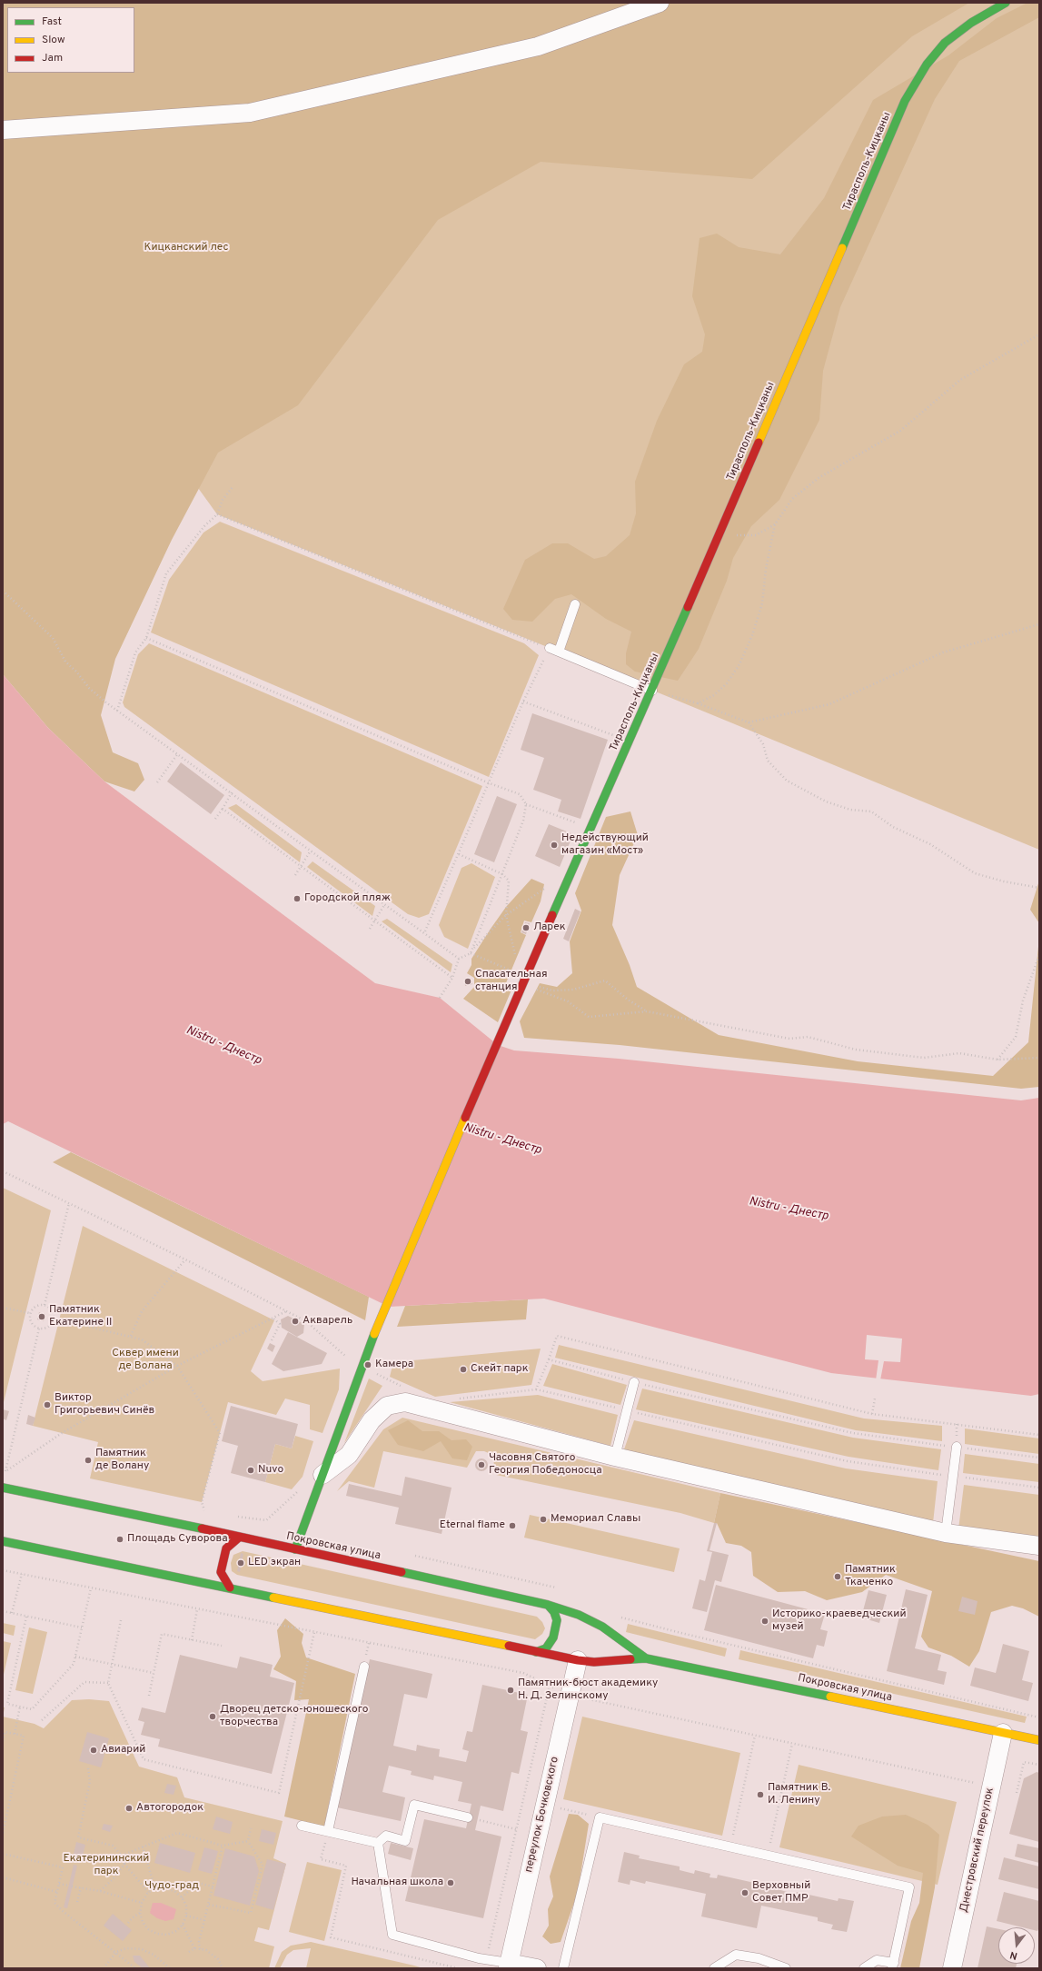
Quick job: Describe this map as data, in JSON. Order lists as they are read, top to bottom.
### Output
{
  "streets": {
    "main road": ["Тирасполь-Кицканы", "Покровская улица"],
    "street": ["переулок Бочковского", "Днестровский переулок"]
  },
  "crossings": [
    ["Тирасполь-Кицканы", "Покровская улица"],
    ["Покровская улица", "переулок Бочковского"],
    ["Покровская улица", "Днестровский переулок"]
  ],
  "water": ["Nistru - Днестр"],
  "parks": [
    "Кицканский лес",
    "Сквер имени де Волана",
    "Екатерининский парк",
    "Чудо-град"
  ],
  "places": [
    "Недействующий магазин «Мост»",
    "Городской пляж",
    "Ларек",
    "Спасательная станция",
    "Памятник Екатерине II",
    "Акварель",
    "Камера",
    "Скейт парк",
    "Виктор Григорьевич Синёв",
    "Памятник де Волану",
    "Часовня Святого Георгия Победоносца",
    "Nuvo",
    "Мемориал Славы",
    "Eternal flame",
    "Площадь Суворова",
    "LED экран",
    "Памятник Ткаченко",
    "Историко-краеведческий музей",
    "Памятник-бюст академику Н. Д. Зелинскому",
    "Дворец детско-юношеского творчества",
    "Авиарий",
    "Памятник В. И. Ленину",
    "Автогородок",
    "Начальная школа",
    "Верховный Совет ПМР"
  ],
  "legend": ["Fast", "Slow", "Jam"],
  "north": "bottom"
}
